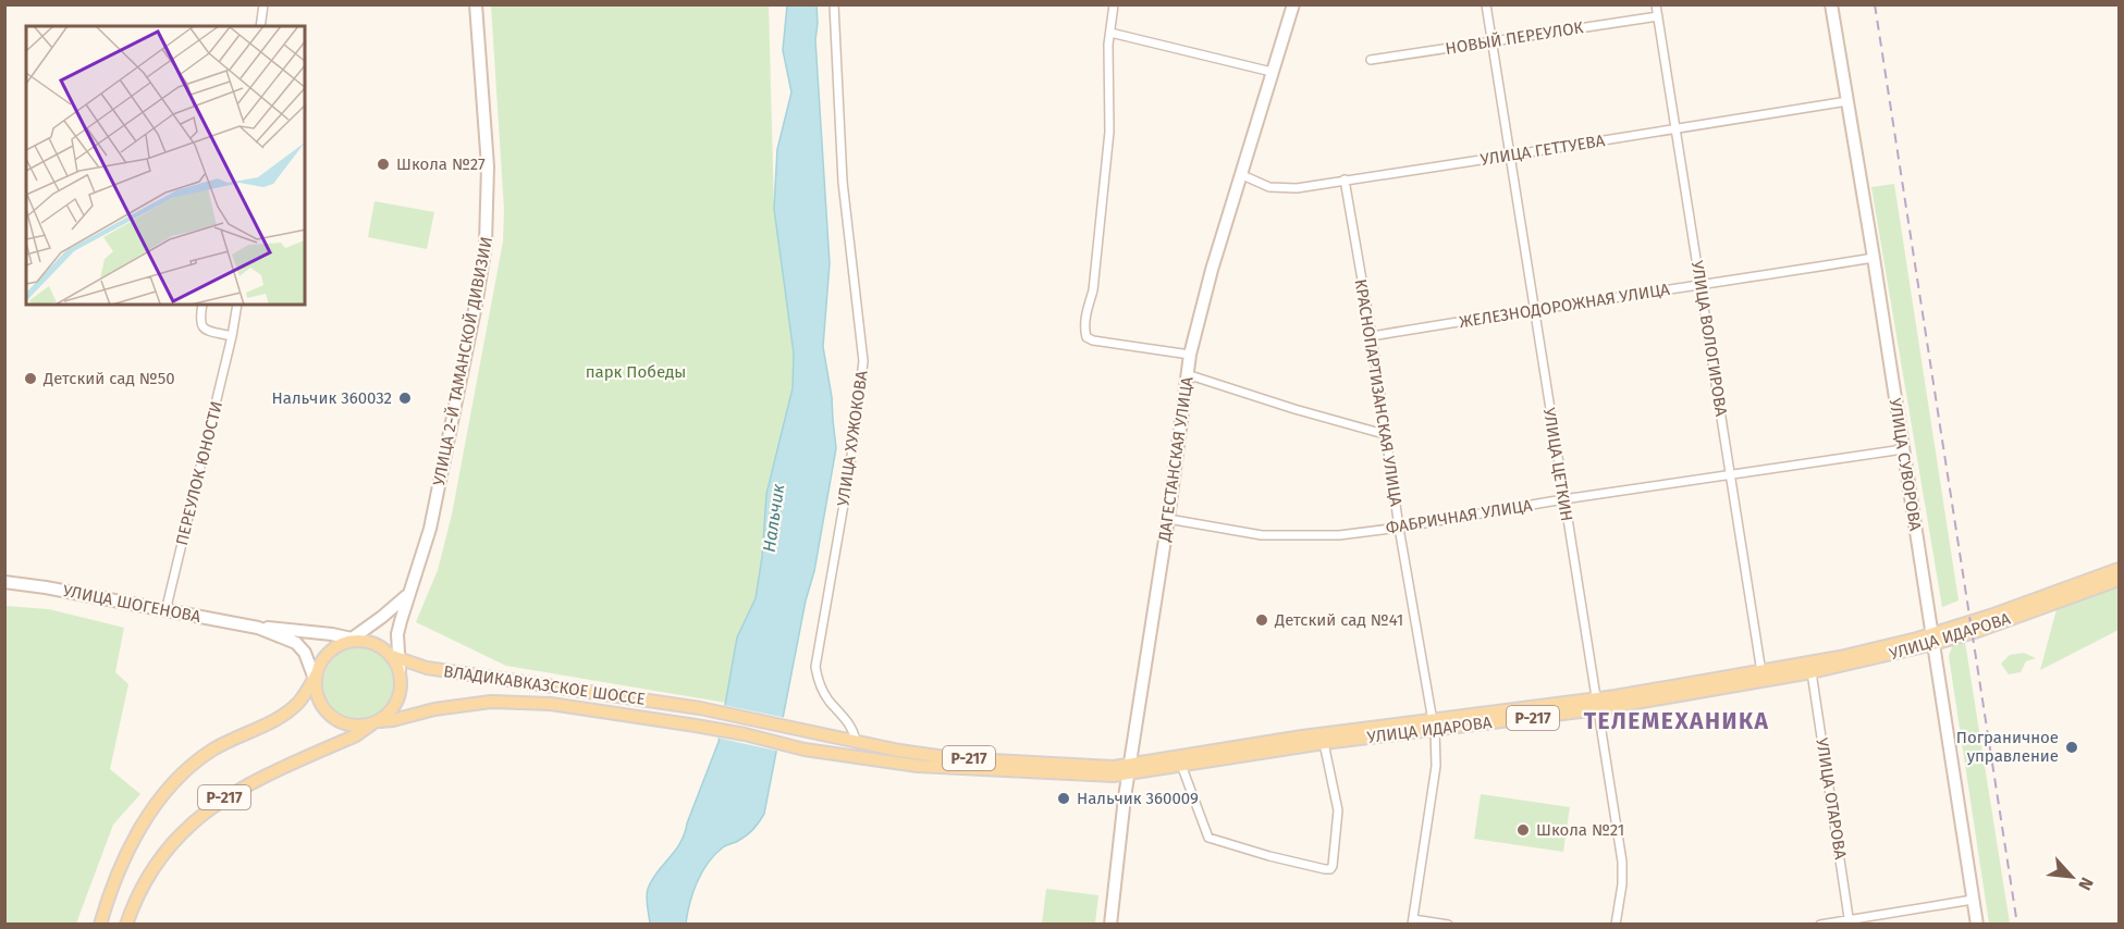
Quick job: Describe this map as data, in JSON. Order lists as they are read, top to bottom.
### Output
{
  "streets": {
    "main road": ["УЛИЦА ИДАРОВА", "ВЛАДИКАВКАЗСКОЕ ШОССЕ", "Р-217"],
    "street": [
      "НОВЫЙ ПЕРЕУЛОК",
      "УЛИЦА ГЕТТУЕВА",
      "ЖЕЛЕЗНОДОРОЖНАЯ УЛИЦА",
      "УЛИЦА ВОЛОГИРОВА",
      "УЛИЦА 2-Й ТАМАНСКОЙ ДИВИЗИИ",
      "КРАСНОПАРТИЗАНСКАЯ УЛИЦА",
      "УЛИЦА ХУЖОКОВА",
      "ДАГЕСТАНСКАЯ УЛИЦА",
      "УЛИЦА ЦЕТКИН",
      "УЛИЦА СУВОРОВА",
      "ПЕРЕУЛОК ЮНОСТИ",
      "ФАБРИЧНАЯ УЛИЦА",
      "УЛИЦА ШОГЕНОВА",
      "УЛИЦА ОТАРОВА"
    ]
  },
  "crossings": [
    ["НОВЫЙ ПЕРЕУЛОК", "УЛИЦА ВОЛОГИРОВА"],
    ["НОВЫЙ ПЕРЕУЛОК", "УЛИЦА ЦЕТКИН"],
    ["УЛИЦА ГЕТТУЕВА", "УЛИЦА ВОЛОГИРОВА"],
    ["УЛИЦА ГЕТТУЕВА", "КРАСНОПАРТИЗАНСКАЯ УЛИЦА"],
    ["УЛИЦА ГЕТТУЕВА", "ДАГЕСТАНСКАЯ УЛИЦА"],
    ["УЛИЦА ГЕТТУЕВА", "УЛИЦА ЦЕТКИН"],
    ["УЛИЦА ГЕТТУЕВА", "УЛИЦА СУВОРОВА"],
    ["ЖЕЛЕЗНОДОРОЖНАЯ УЛИЦА", "УЛИЦА ВОЛОГИРОВА"],
    ["ЖЕЛЕЗНОДОРОЖНАЯ УЛИЦА", "КРАСНОПАРТИЗАНСКАЯ УЛИЦА"],
    ["ЖЕЛЕЗНОДОРОЖНАЯ УЛИЦА", "УЛИЦА ЦЕТКИН"],
    ["ЖЕЛЕЗНОДОРОЖНАЯ УЛИЦА", "УЛИЦА СУВОРОВА"],
    ["УЛИЦА ВОЛОГИРОВА", "ФАБРИЧНАЯ УЛИЦА"],
    ["УЛИЦА ВОЛОГИРОВА", "УЛИЦА ИДАРОВА"],
    ["УЛИЦА 2-Й ТАМАНСКОЙ ДИВИЗИИ", "ВЛАДИКАВКАЗСКОЕ ШОССЕ"],
    ["УЛИЦА 2-Й ТАМАНСКОЙ ДИВИЗИИ", "Р-217"],
    ["КРАСНОПАРТИЗАНСКАЯ УЛИЦА", "ФАБРИЧНАЯ УЛИЦА"],
    ["КРАСНОПАРТИЗАНСКАЯ УЛИЦА", "УЛИЦА ИДАРОВА"],
    ["УЛИЦА ХУЖОКОВА", "УЛИЦА ИДАРОВА"],
    ["ДАГЕСТАНСКАЯ УЛИЦА", "ФАБРИЧНАЯ УЛИЦА"],
    ["ДАГЕСТАНСКАЯ УЛИЦА", "УЛИЦА ИДАРОВА"],
    ["УЛИЦА ЦЕТКИН", "ФАБРИЧНАЯ УЛИЦА"],
    ["УЛИЦА ЦЕТКИН", "УЛИЦА ИДАРОВА"],
    ["УЛИЦА СУВОРОВА", "ФАБРИЧНАЯ УЛИЦА"],
    ["УЛИЦА СУВОРОВА", "УЛИЦА ИДАРОВА"],
    ["ПЕРЕУЛОК ЮНОСТИ", "УЛИЦА ШОГЕНОВА"],
    ["УЛИЦА ИДАРОВА", "ВЛАДИКАВКАЗСКОЕ ШОССЕ"],
    ["УЛИЦА ИДАРОВА", "УЛИЦА ОТАРОВА"],
    ["ВЛАДИКАВКАЗСКОЕ ШОССЕ", "Р-217"]
  ],
  "districts": ["ТЕЛЕМЕХАНИКА"],
  "water": ["Нальчик"],
  "parks": ["парк Победы"],
  "places": [
    "Школа №27",
    "Детский сад №50",
    "Нальчик 360032",
    "Детский сад №41",
    "Пограничное управление",
    "Нальчик 360009",
    "Школа №21"
  ],
  "north": "bottom right"
}
